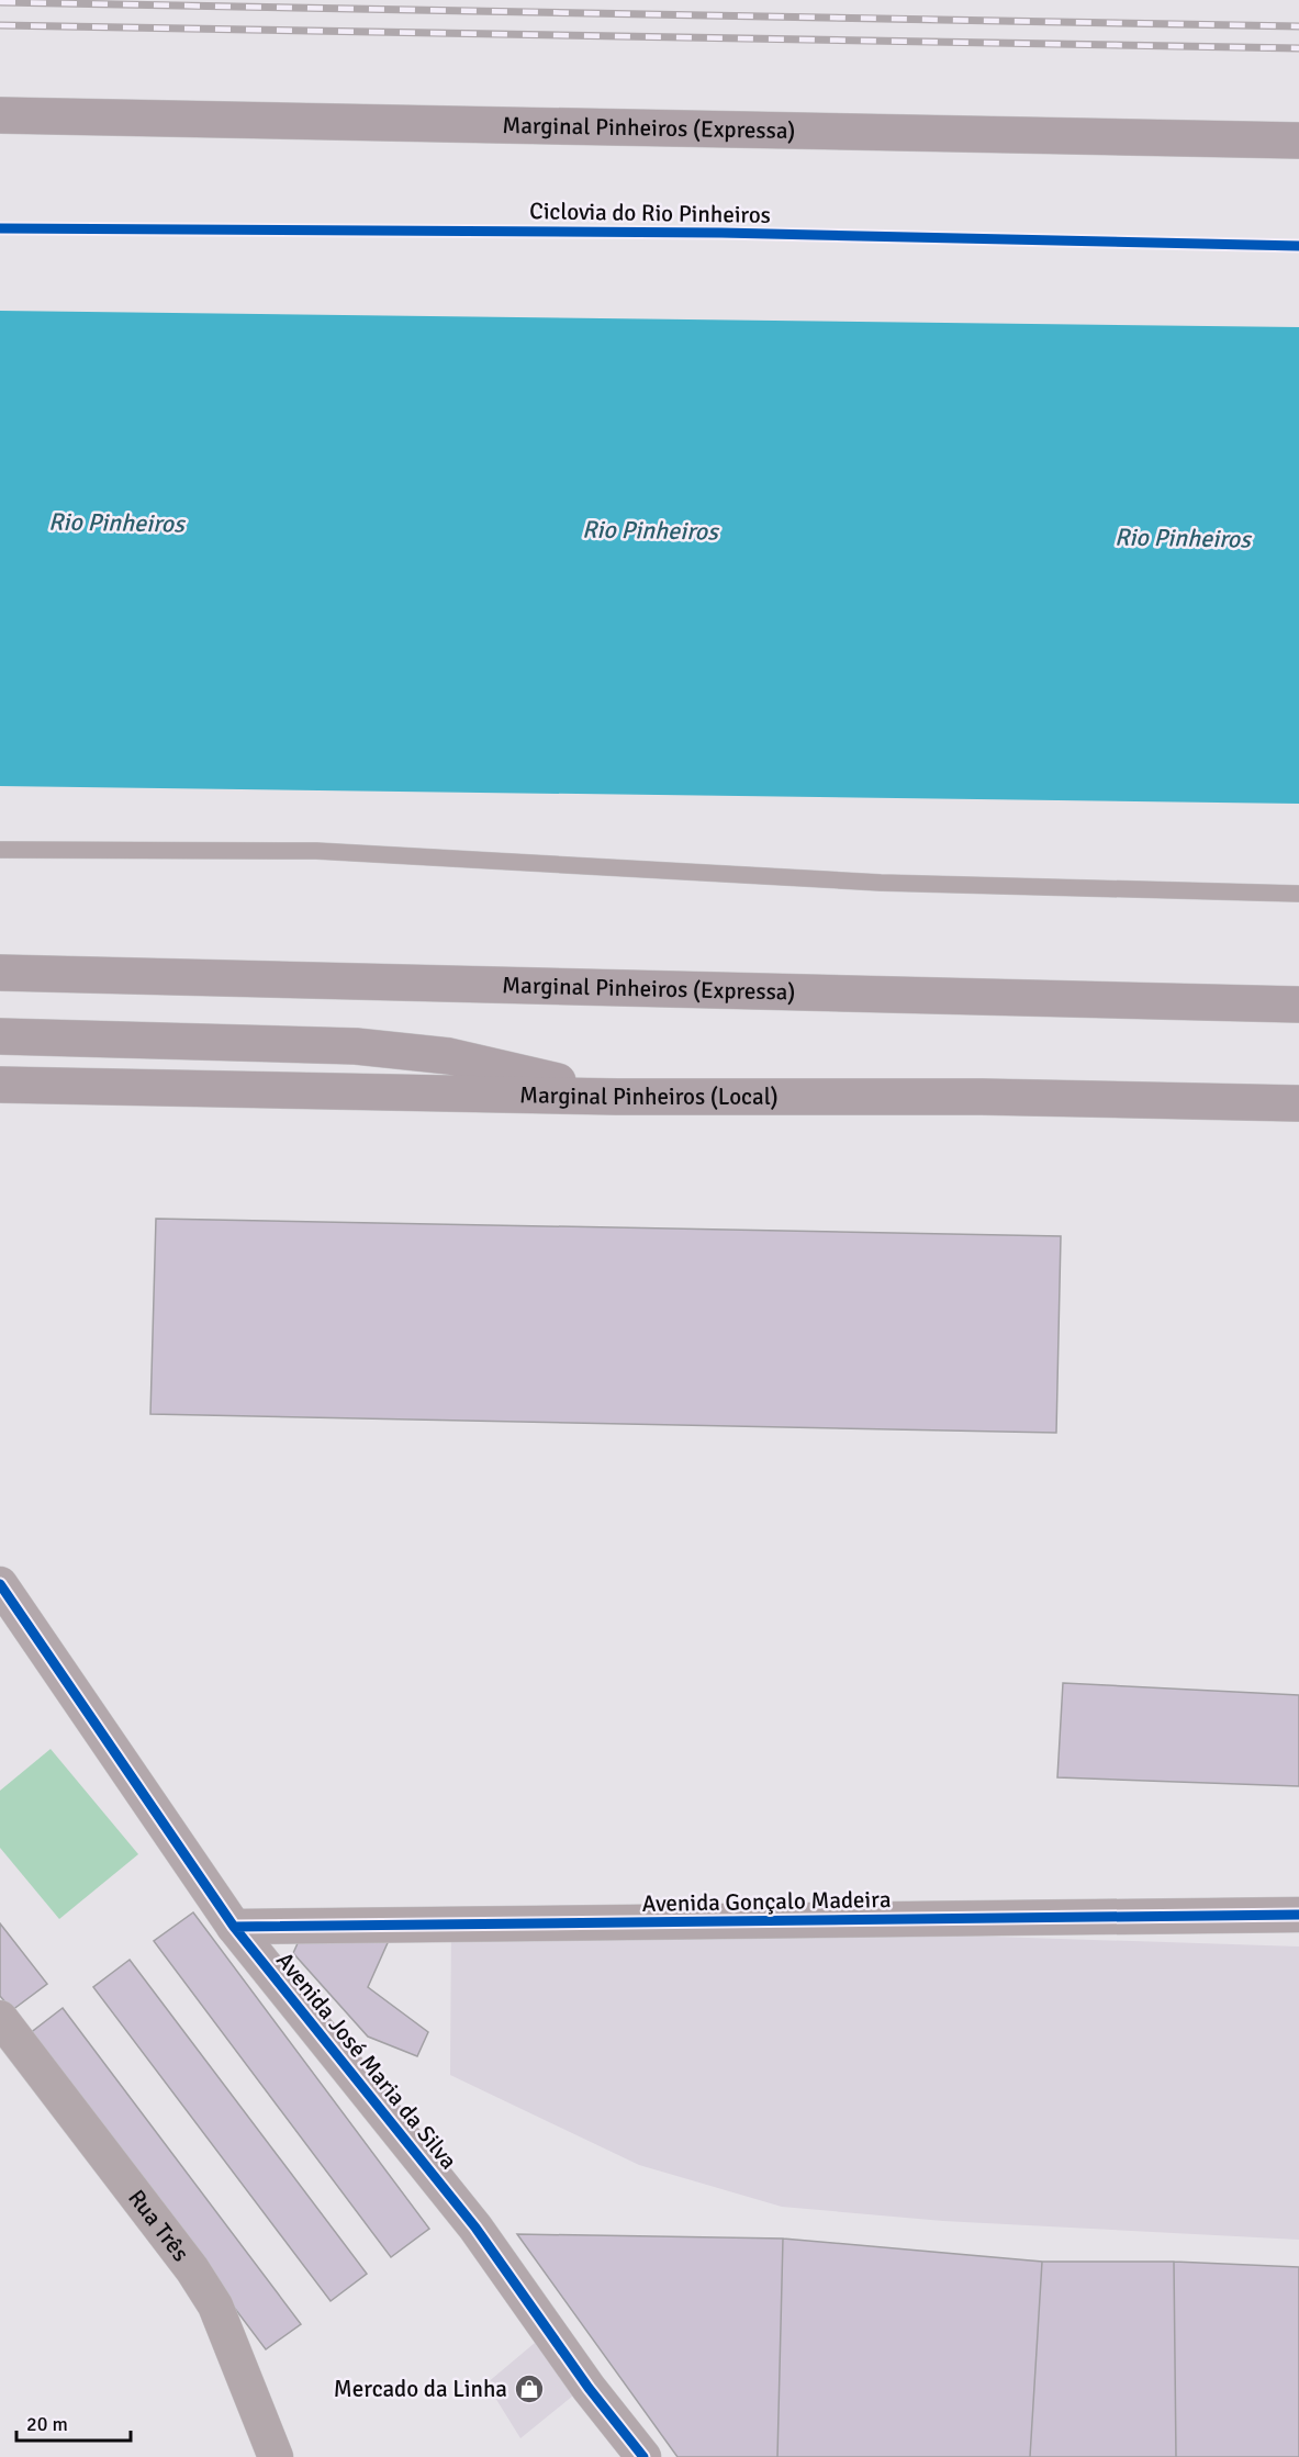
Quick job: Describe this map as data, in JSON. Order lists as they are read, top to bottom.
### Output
{
  "streets": {
    "highway": ["Marginal Pinheiros (Expressa)", "Marginal Pinheiros (Local)"],
    "street": ["Avenida Gonçalo Madeira", "Avenida José Maria da Silva", "Rua Três"],
    "cycle path": ["Ciclovia do Rio Pinheiros"]
  },
  "crossings": [
    ["Avenida Gonçalo Madeira", "Avenida José Maria da Silva"]
  ],
  "water": ["Rio Pinheiros"],
  "places": {
    "shop": ["Mercado da Linha"]
  },
  "scale_bar": "20 m"
}
